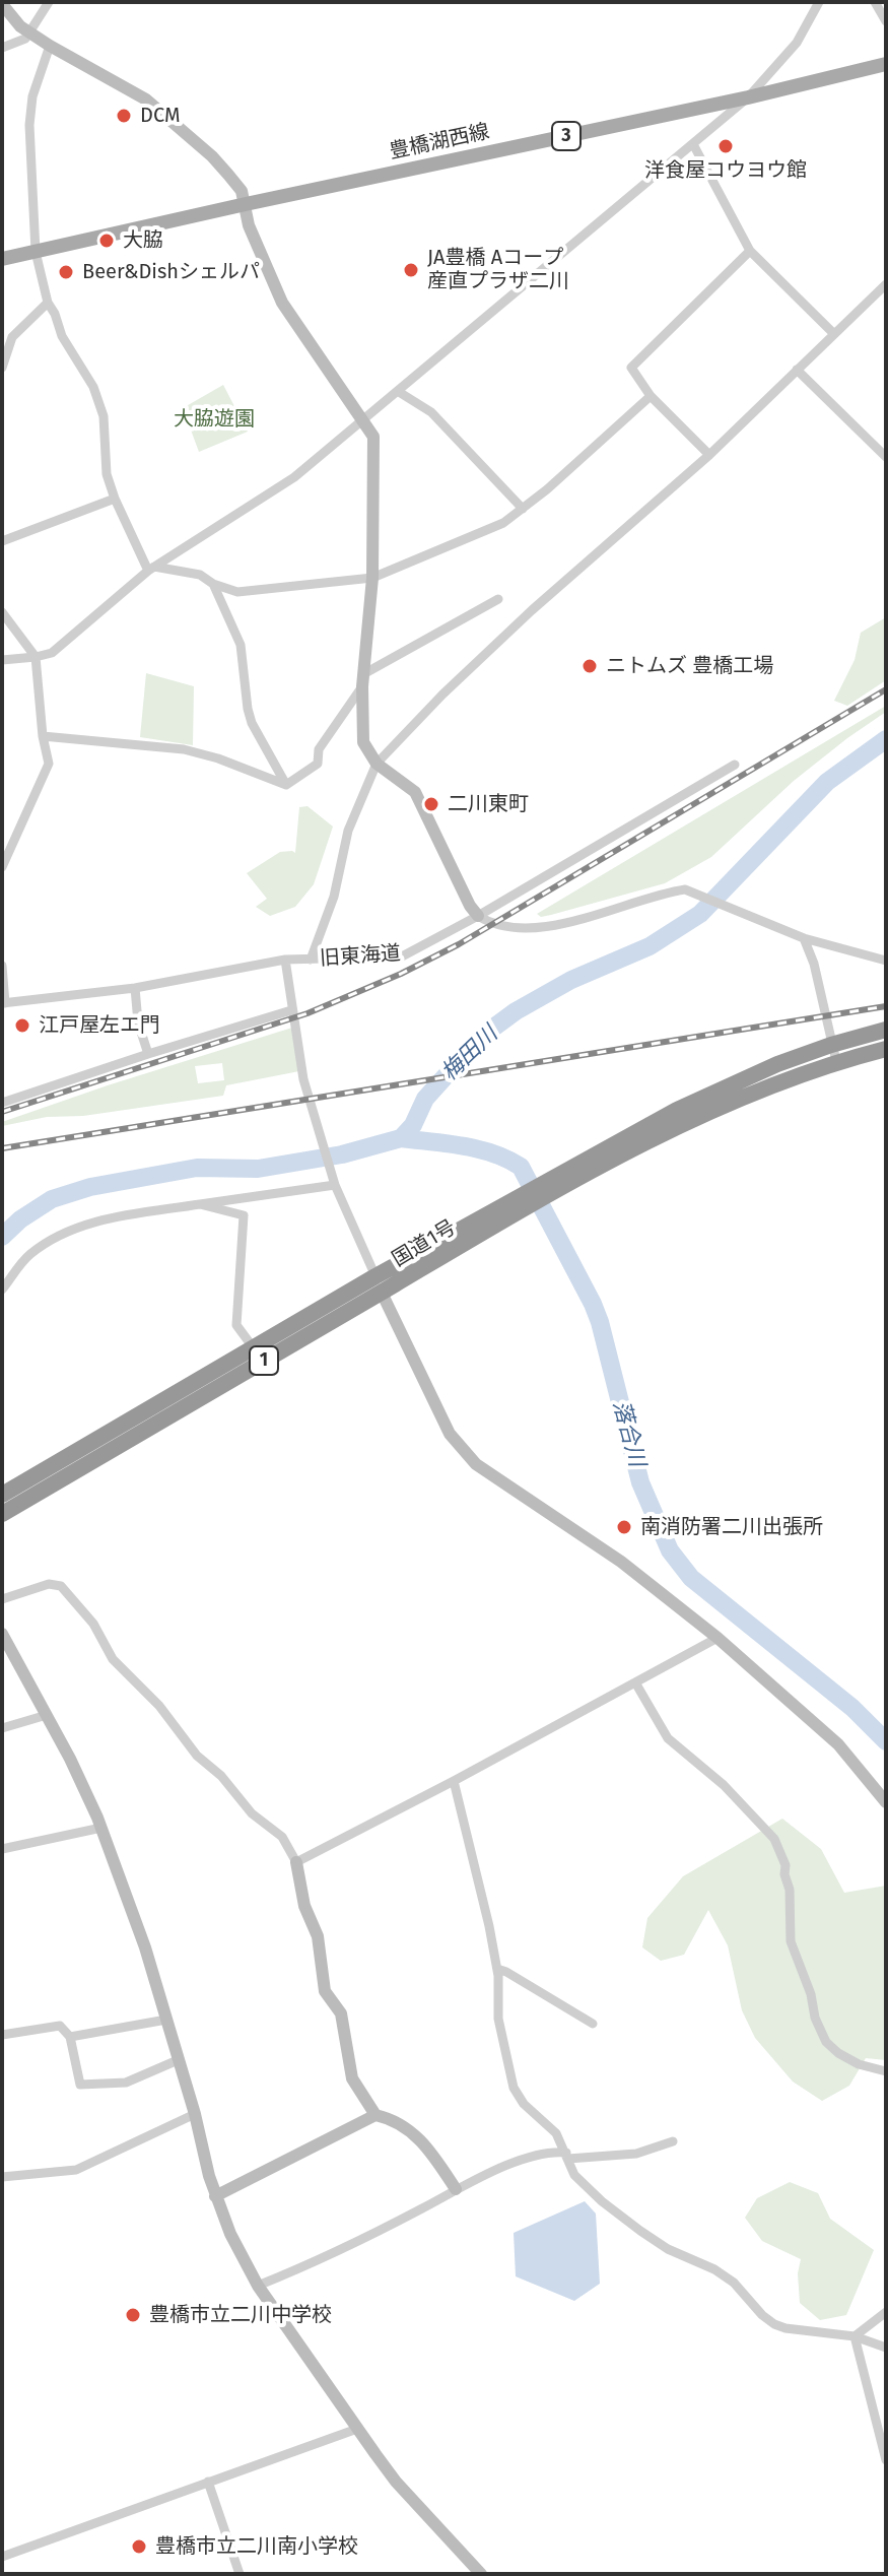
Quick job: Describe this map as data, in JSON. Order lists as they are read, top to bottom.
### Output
{
  "streets": {
    "highway": ["国道1号", "1"],
    "main road": ["3", "豊橋湖西線"],
    "street": ["旧東海道"]
  },
  "water": ["梅田川", "落合川"],
  "parks": ["大脇遊園"],
  "places": [
    "DCM",
    "洋食屋コウヨウ館",
    "大脇",
    "JA豊橋 Aコープ 産直プラザ二川",
    "Beer&Dishシェルパ",
    "ニトムズ 豊橋工場",
    "二川東町",
    "江戸屋左エ門",
    "南消防署二川出張所",
    "豊橋市立二川中学校",
    "豊橋市立二川南小学校"
  ]
}
